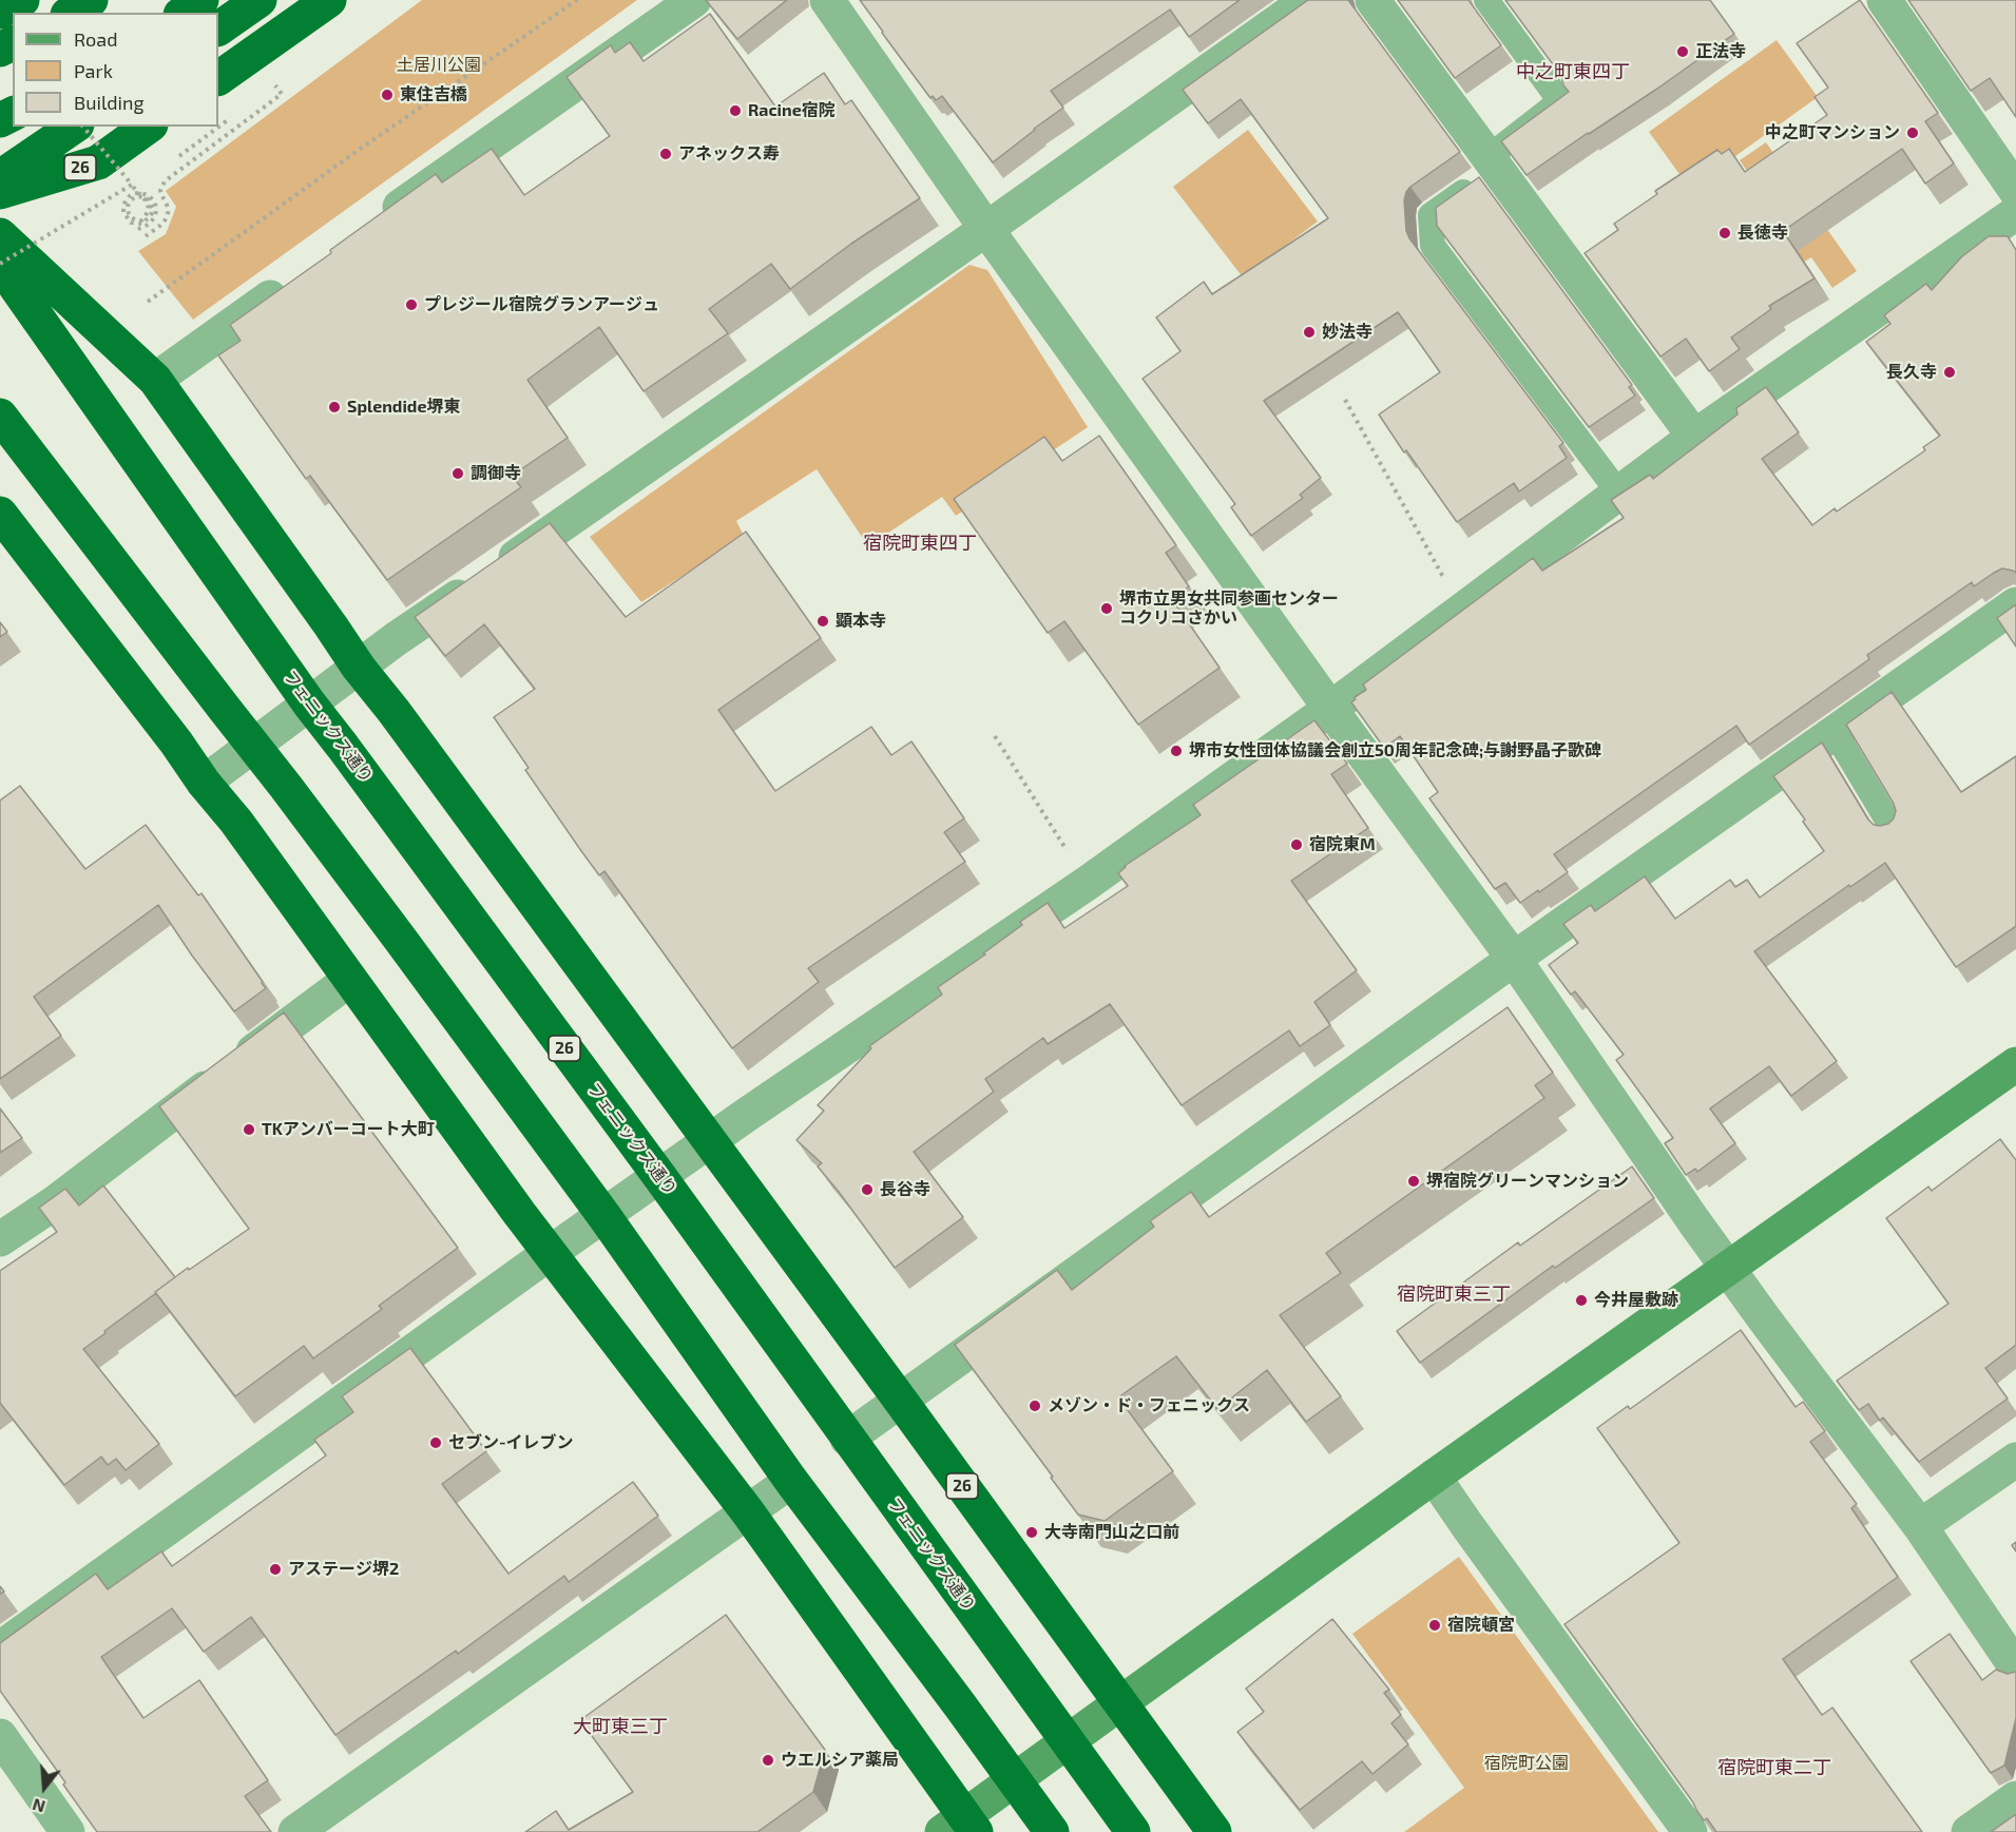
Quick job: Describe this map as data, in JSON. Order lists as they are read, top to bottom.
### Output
{
  "streets": {
    "highway": ["26", "フェニックス通り"]
  },
  "districts": [
    "中之町東四丁",
    "宿院町東四丁",
    "宿院町東三丁",
    "大町東三丁",
    "宿院町東二丁"
  ],
  "parks": ["土居川公園", "宿院町公園"],
  "places": [
    "正法寺",
    "東住吉橋",
    "Racine宿院",
    "中之町マンション",
    "アネックス寿",
    "長徳寺",
    "プレジール宿院グランアージュ",
    "妙法寺",
    "長久寺",
    "Splendide堺東",
    "調御寺",
    "堺市立男女共同参画センター コクリコさかい",
    "顕本寺",
    "堺市女性団体協議会創立50周年記念碑;与謝野晶子歌碑",
    "宿院東M",
    "TKアンバーコート大町",
    "堺宿院グリーンマンション",
    "長谷寺",
    "今井屋敷跡",
    "メゾン・ド・フェニックス",
    "セブン-イレブン",
    "大寺南門山之口前",
    "アステージ堺2",
    "宿院頓宮",
    "ウエルシア薬局"
  ],
  "legend": ["Road", "Park", "Building"],
  "north": "bottom"
}
